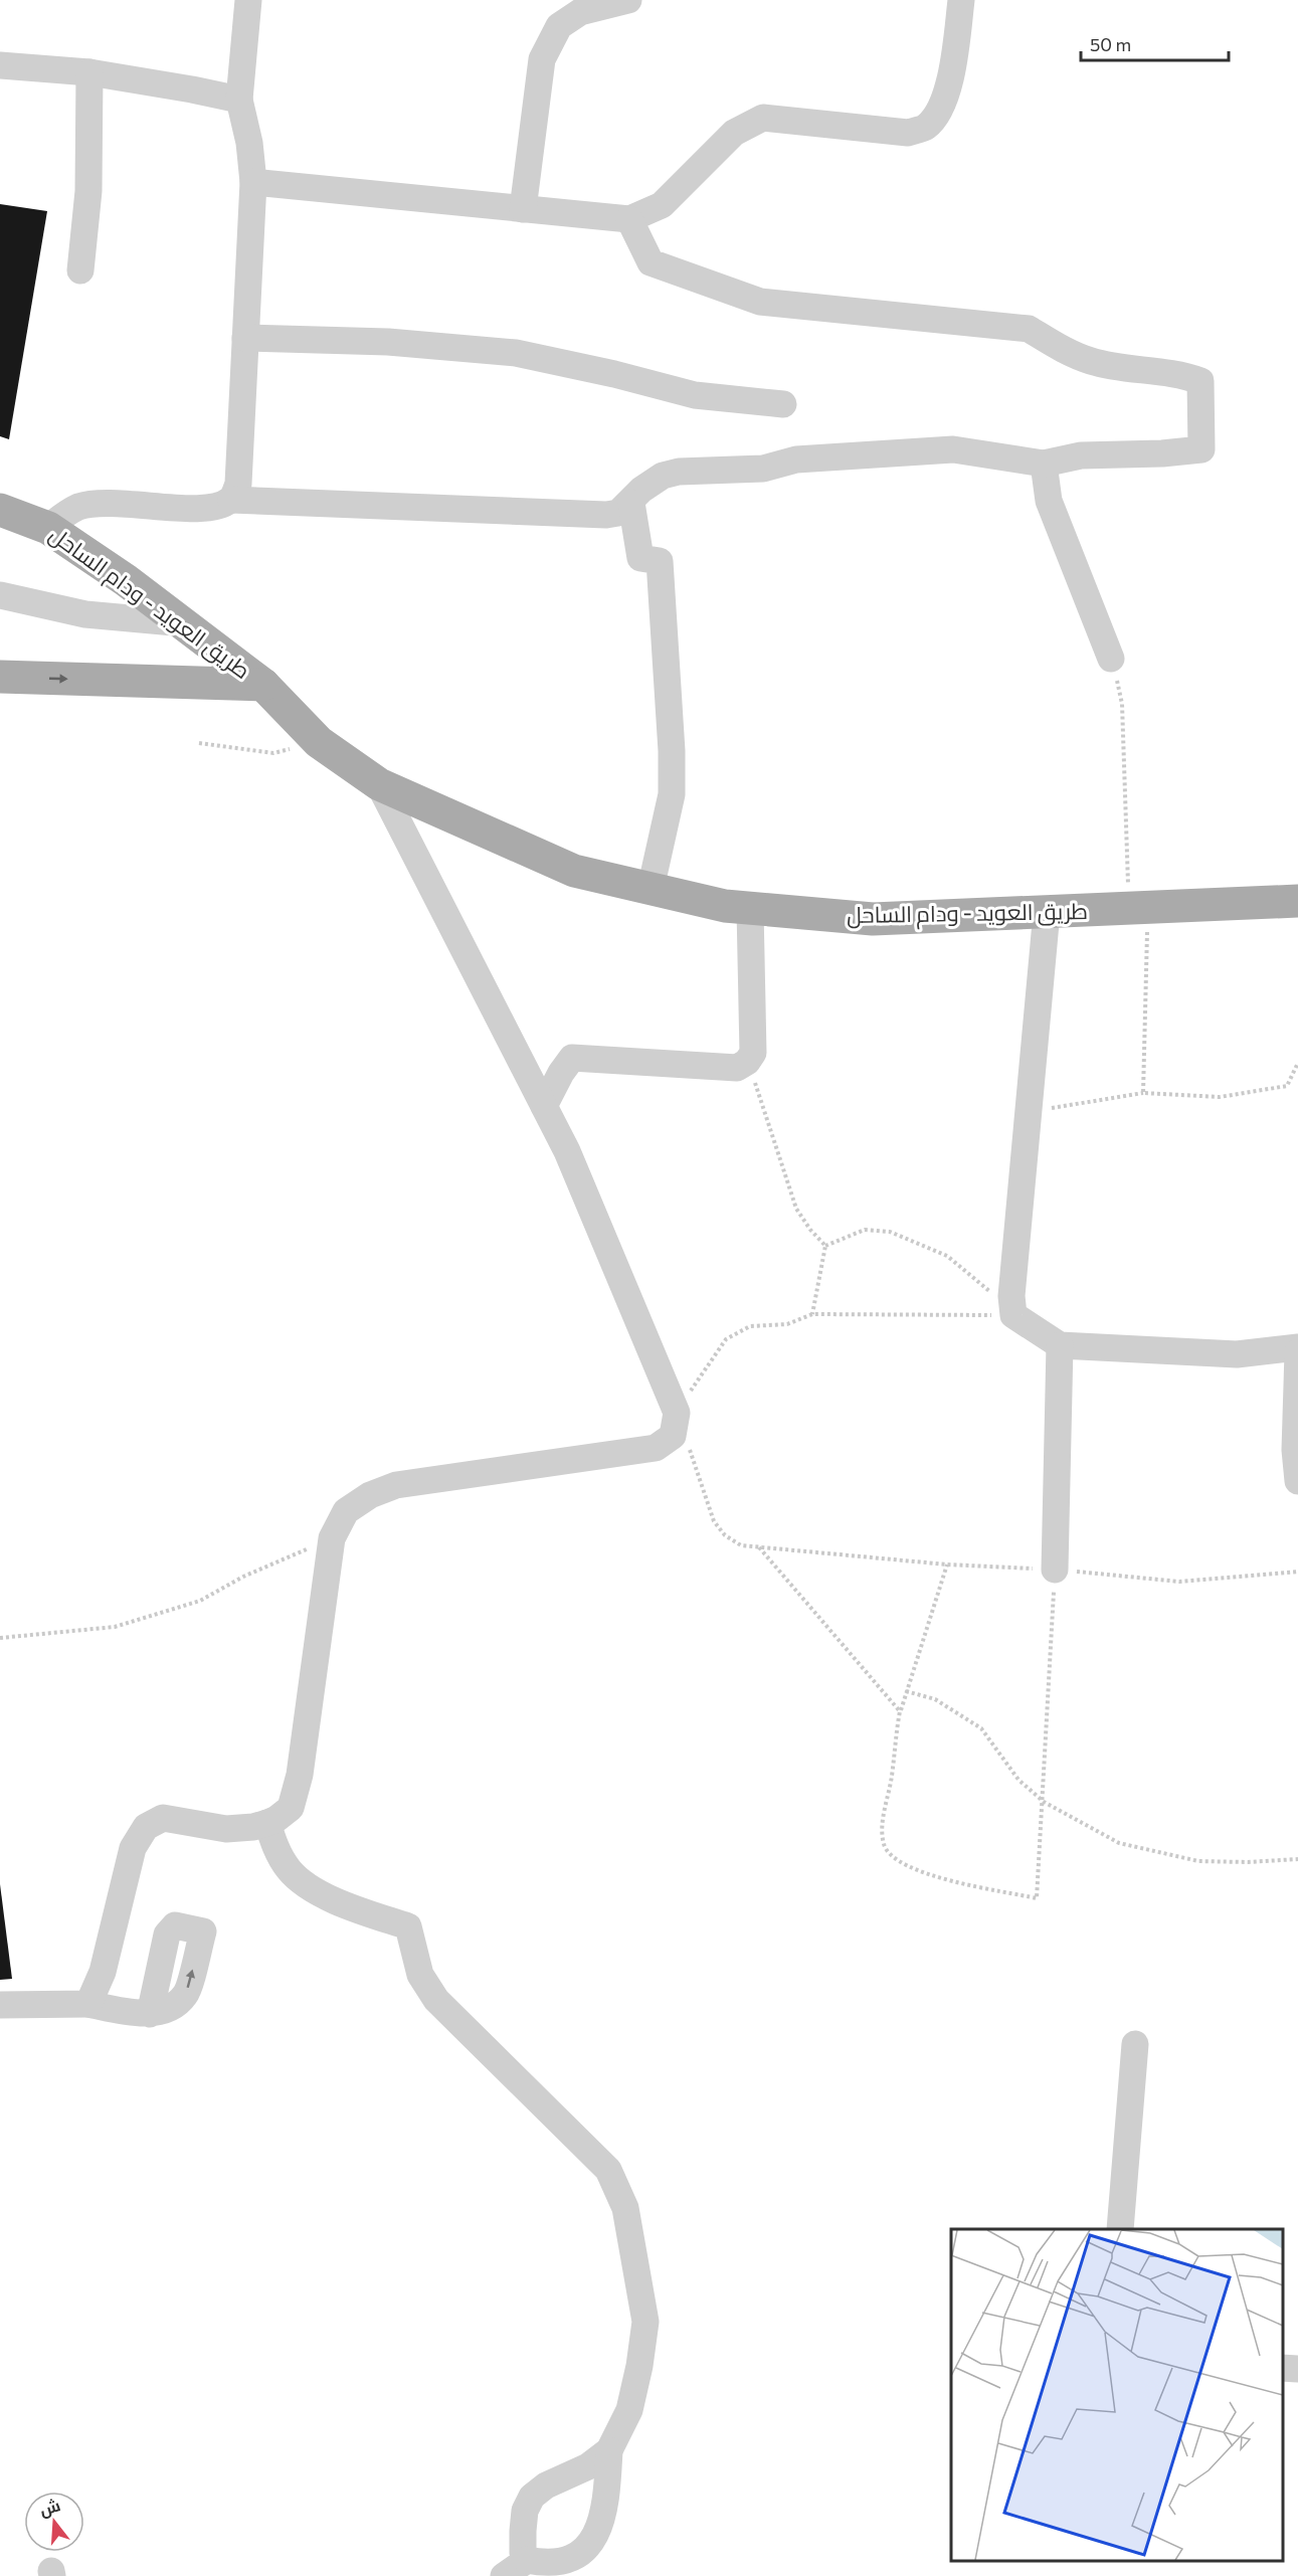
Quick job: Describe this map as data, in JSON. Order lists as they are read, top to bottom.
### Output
{
  "streets": {
    "main road": ["طريق العويد - ودام الساحل"]
  },
  "scale_bar": "50 m",
  "north": "top"
}
